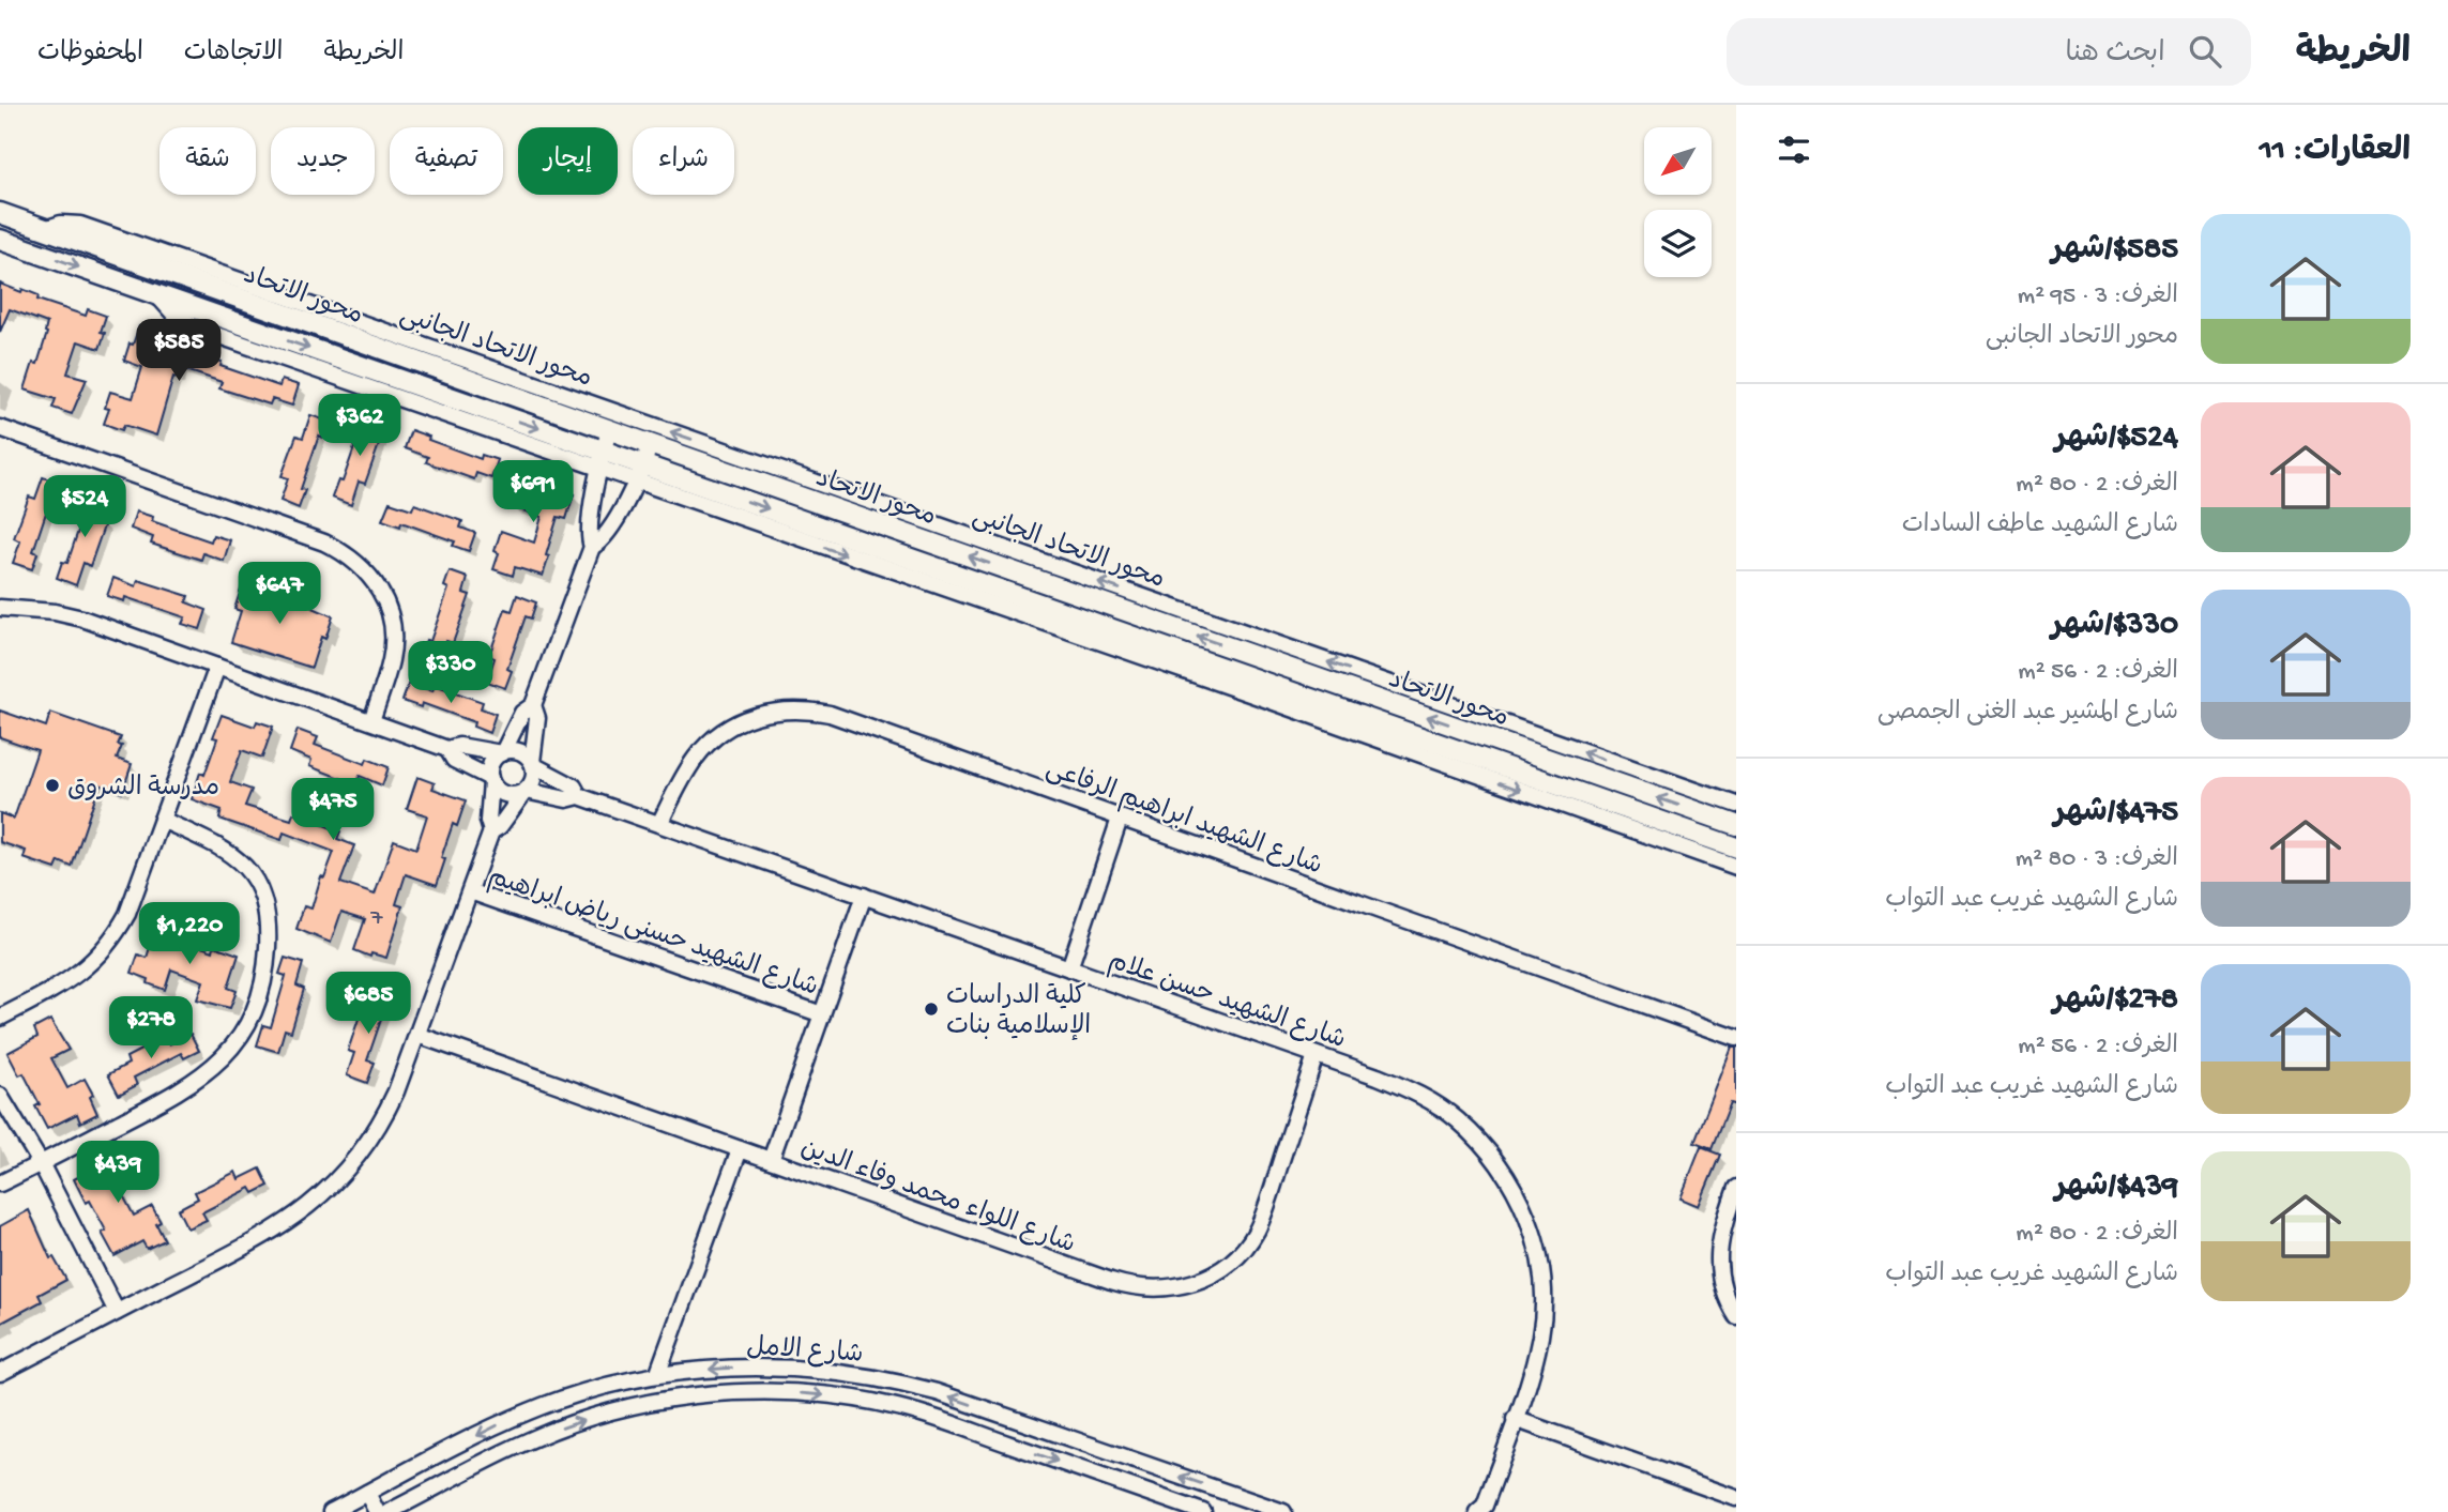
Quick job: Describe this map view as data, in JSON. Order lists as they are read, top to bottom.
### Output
{
  "streets": {
    "street": [
      "محور الاتحاد",
      "محور الاتحاد الجانبى",
      "شارع الشهيد ابراهيم الرفاعى",
      "شارع الشهيد حسنى رياض ابراهيم",
      "شارع الشهيد حسن علام",
      "شارع اللواء محمد وفاء الدين",
      "شارع الامل"
    ]
  },
  "crossings": [
    ["محور الاتحاد", "محور الاتحاد الجانبى"],
    ["شارع الشهيد ابراهيم الرفاعى", "شارع الشهيد حسن علام"],
    ["شارع الشهيد حسن علام", "شارع اللواء محمد وفاء الدين"]
  ],
  "places": ["مدرسة الشروق", "كلية الدراسات الإسلامية بنات"],
  "house_numbers": ["7"],
  "north": "bottom left",
  "page": {
    "header": "الخريطة",
    "search": "ابحث هنا",
    "nav": ["الخريطة", "الاتجاهات", "المحفوظات"],
    "heading": "العقارات: 11",
    "chip": [
      "شراء",
      "إيجار",
      "تصفية",
      "جديد",
      "شقة"
    ],
    "list": [
      {
        "name": "$585/شهر",
        "note": "الغرف: 3 · 95 m² · محور الاتحاد الجانبى"
      },
      {
        "name": "$524/شهر",
        "note": "الغرف: 2 · 80 m² · شارع الشهيد عاطف السادات"
      },
      {
        "name": "$330/شهر",
        "note": "الغرف: 2 · 56 m² · شارع المشير عبد الغنى الجمصى"
      },
      {
        "name": "$475/شهر",
        "note": "الغرف: 3 · 80 m² · شارع الشهيد غريب عبد التواب"
      },
      {
        "name": "$278/شهر",
        "note": "الغرف: 2 · 56 m² · شارع الشهيد غريب عبد التواب"
      },
      {
        "name": "$439/شهر",
        "note": "الغرف: 2 · 80 m² · شارع الشهيد غريب عبد التواب"
      }
    ],
    "price": [
      "$585",
      "$362",
      "$691",
      "$524",
      "$647",
      "$330",
      "$475",
      "$1,220",
      "$685",
      "$278",
      "$439"
    ]
  }
}
